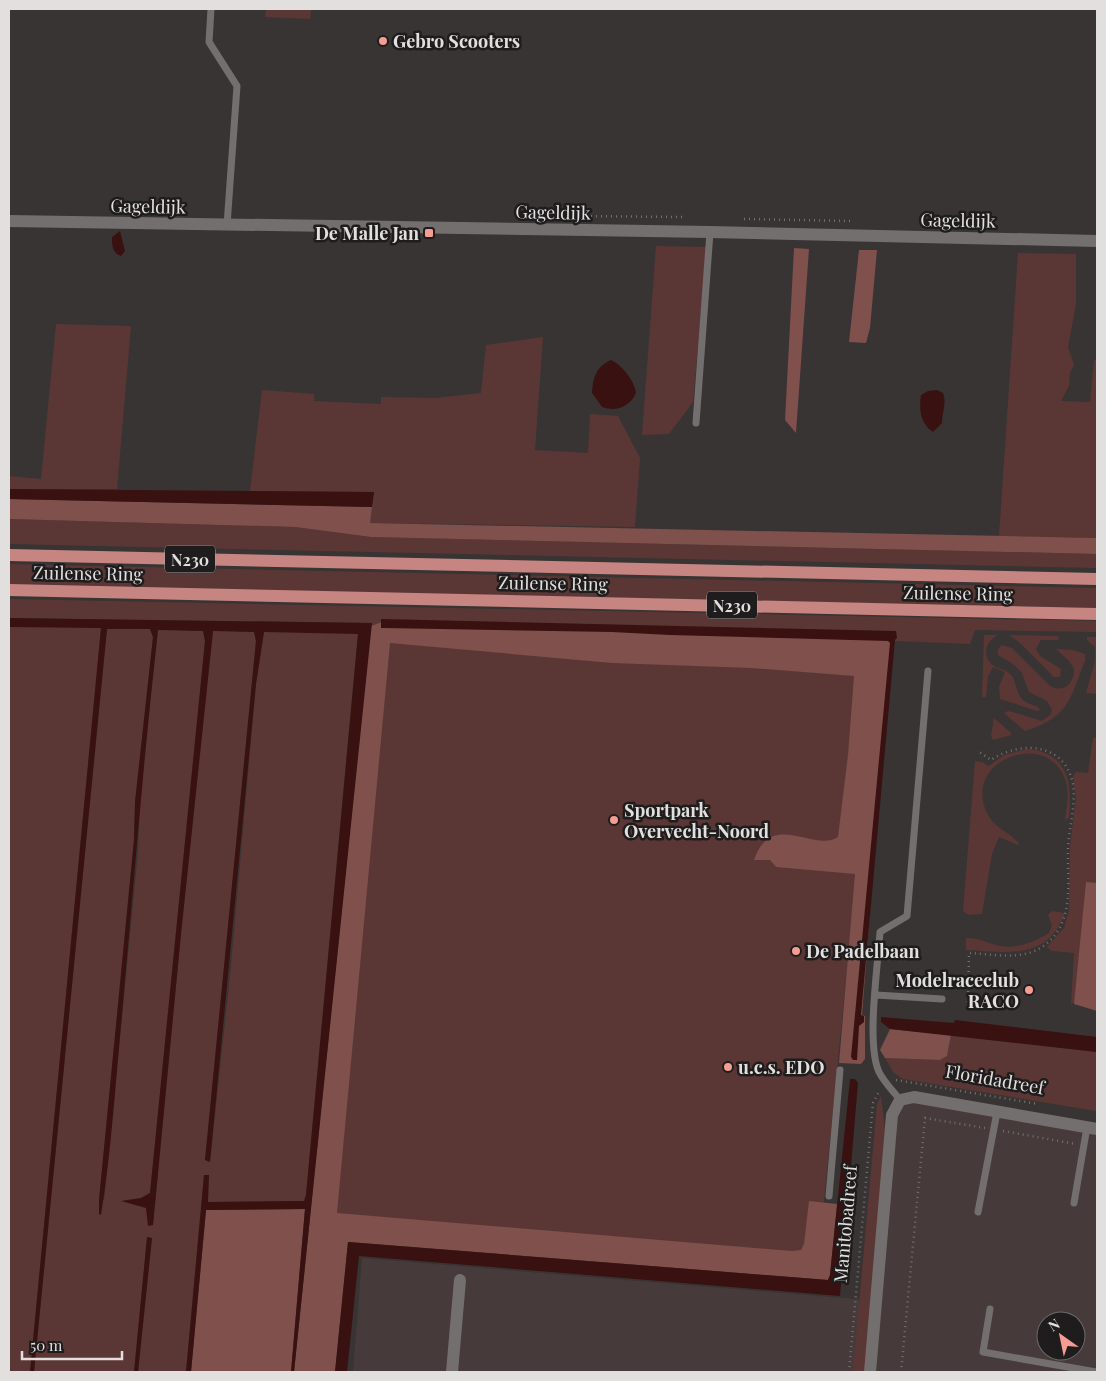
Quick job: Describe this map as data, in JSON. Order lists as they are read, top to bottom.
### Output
{
  "streets": {
    "main road": ["N230", "Zuilense Ring"],
    "street": ["Gageldijk", "Floridadreef"],
    "path": ["Manitobadreef"]
  },
  "crossings": [
    ["Floridadreef", "Manitobadreef"]
  ],
  "places": {
    "other": [
      "Gebro Scooters",
      "Sportpark Overvecht-Noord",
      "De Padelbaan",
      "Modelraceclub RACO",
      "u.c.s. EDO"
    ],
    "transit": ["De Malle Jan"]
  },
  "scale_bar": "50 m",
  "north": "top left"
}
